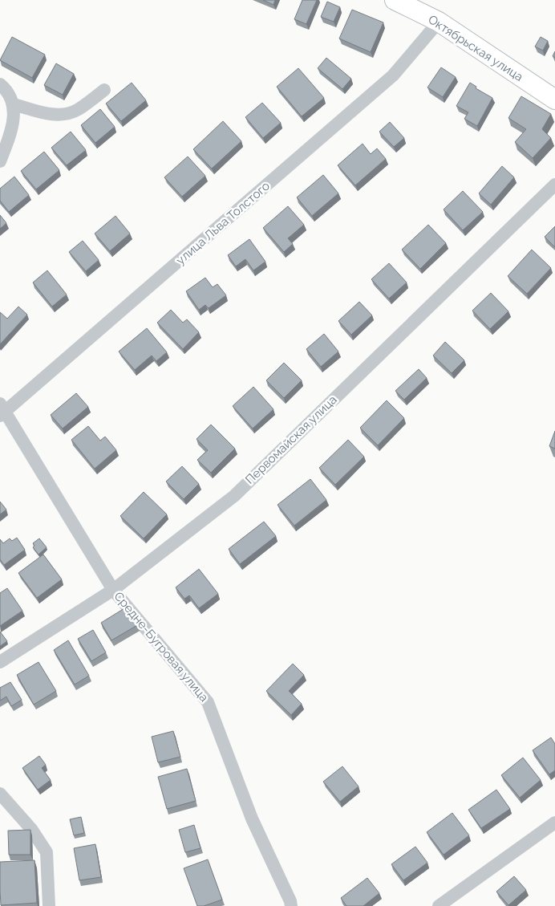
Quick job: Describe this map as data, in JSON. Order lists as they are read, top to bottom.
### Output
{
  "streets": {
    "street": [
      "Октябрьская улица",
      "улица Льва Толстого",
      "Первомайская улица",
      "Средне-Бугровая улица"
    ]
  },
  "crossings": [
    ["Октябрьская улица", "улица Льва Толстого"],
    ["улица Льва Толстого", "Средне-Бугровая улица"],
    ["Первомайская улица", "Средне-Бугровая улица"]
  ]
}
